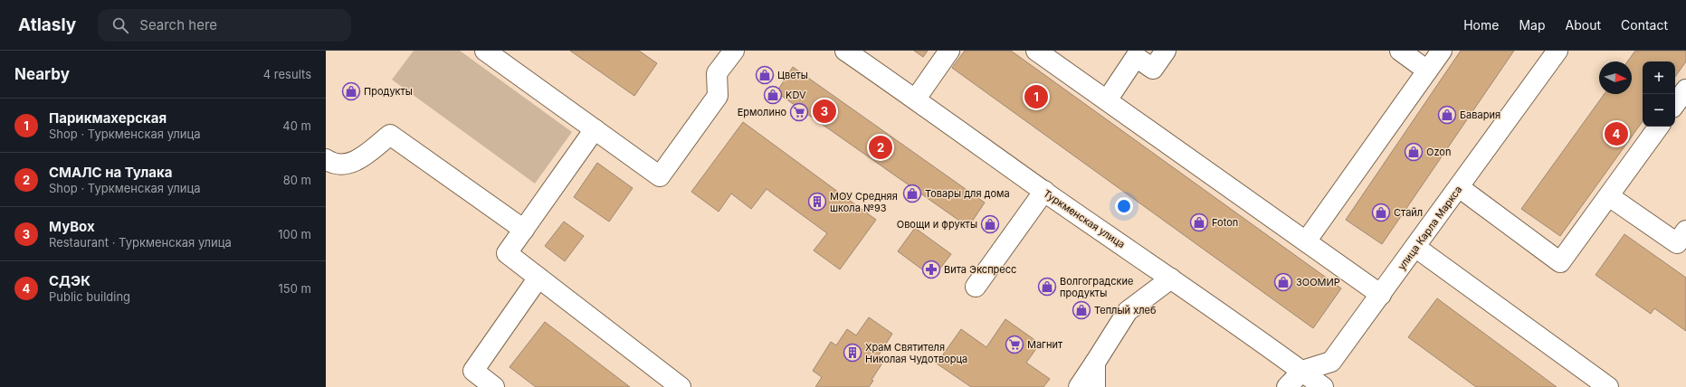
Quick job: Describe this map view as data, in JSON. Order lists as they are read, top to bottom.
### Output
{
  "streets": {
    "street": ["Туркменская улица", "улица Карла Маркса"]
  },
  "crossings": [
    ["Туркменская улица", "улица Карла Маркса"]
  ],
  "places": {
    "shop": [
      "Цветы",
      "Продукты",
      "KDV",
      "Бавария",
      "Ozon",
      "Товары для дома",
      "Стайл",
      "Foton",
      "Овощи и фрукты",
      "ЗООМИР",
      "Волгоградские продукты",
      "Теплый хлеб"
    ],
    "supermarket": ["Ермолино", "Магнит"],
    "building": ["МОУ Средняя школа №93", "Храм Святителя Николая Чудотворца"],
    "pharmacy": ["Вита Экспресс"]
  },
  "north": "right",
  "page": {
    "header": "Atlasly",
    "search": "Search here",
    "nav": [
      "Home",
      "Map",
      "About",
      "Contact"
    ],
    "heading": ["Nearby", "4 results"],
    "map_buttons": ["+", "−"],
    "pins": [
      "1",
      "3",
      "4",
      "2"
    ],
    "list": [
      {
        "mark": "1",
        "name": "Парикмахерская",
        "note": "Shop · Туркменская улица",
        "value": "40 m"
      },
      {
        "mark": "2",
        "name": "СМАЛС на Тулака",
        "note": "Shop · Туркменская улица",
        "value": "80 m"
      },
      {
        "mark": "3",
        "name": "MyBox",
        "note": "Restaurant · Туркменская улица",
        "value": "100 m"
      },
      {
        "mark": "4",
        "name": "СДЭК",
        "note": "Public building",
        "value": "150 m"
      }
    ]
  }
}
